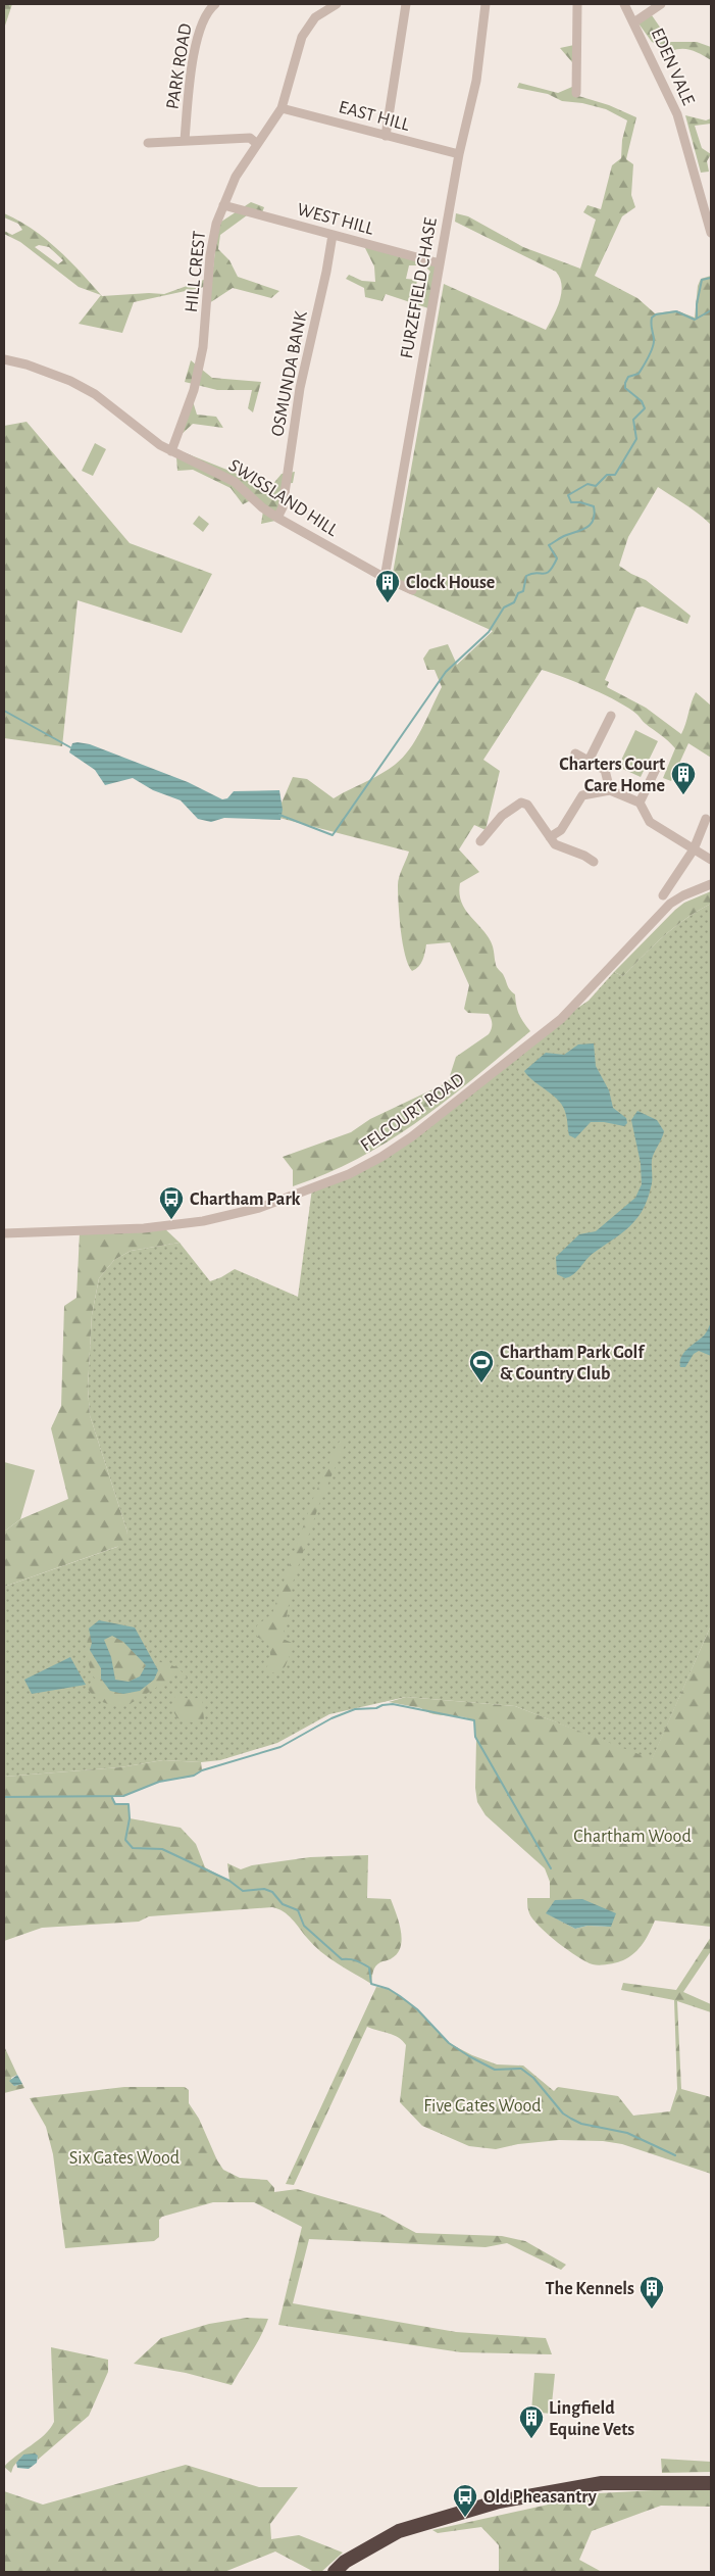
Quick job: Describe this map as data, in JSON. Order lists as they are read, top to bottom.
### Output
{
  "streets": {
    "street": [
      "PARK ROAD",
      "EDEN VALE",
      "EAST HILL",
      "WEST HILL",
      "HILL CREST",
      "FURZEFIELD CHASE",
      "OSMUNDA BANK",
      "SWISSLAND HILL",
      "FELCOURT ROAD"
    ]
  },
  "crossings": [
    ["EAST HILL", "HILL CREST"],
    ["EAST HILL", "FURZEFIELD CHASE"],
    ["WEST HILL", "HILL CREST"],
    ["WEST HILL", "FURZEFIELD CHASE"],
    ["WEST HILL", "OSMUNDA BANK"],
    ["HILL CREST", "SWISSLAND HILL"],
    ["FURZEFIELD CHASE", "SWISSLAND HILL"],
    ["OSMUNDA BANK", "SWISSLAND HILL"]
  ],
  "parks": ["Chartham Wood", "Five Gates Wood", "Six Gates Wood"],
  "places": {
    "building": [
      "Clock House",
      "Charters Court Care Home",
      "The Kennels",
      "Lingfield Equine Vets"
    ],
    "bus stop": ["Chartham Park", "Old Pheasantry"],
    "sports": ["Chartham Park Golf & Country Club"]
  }
}
